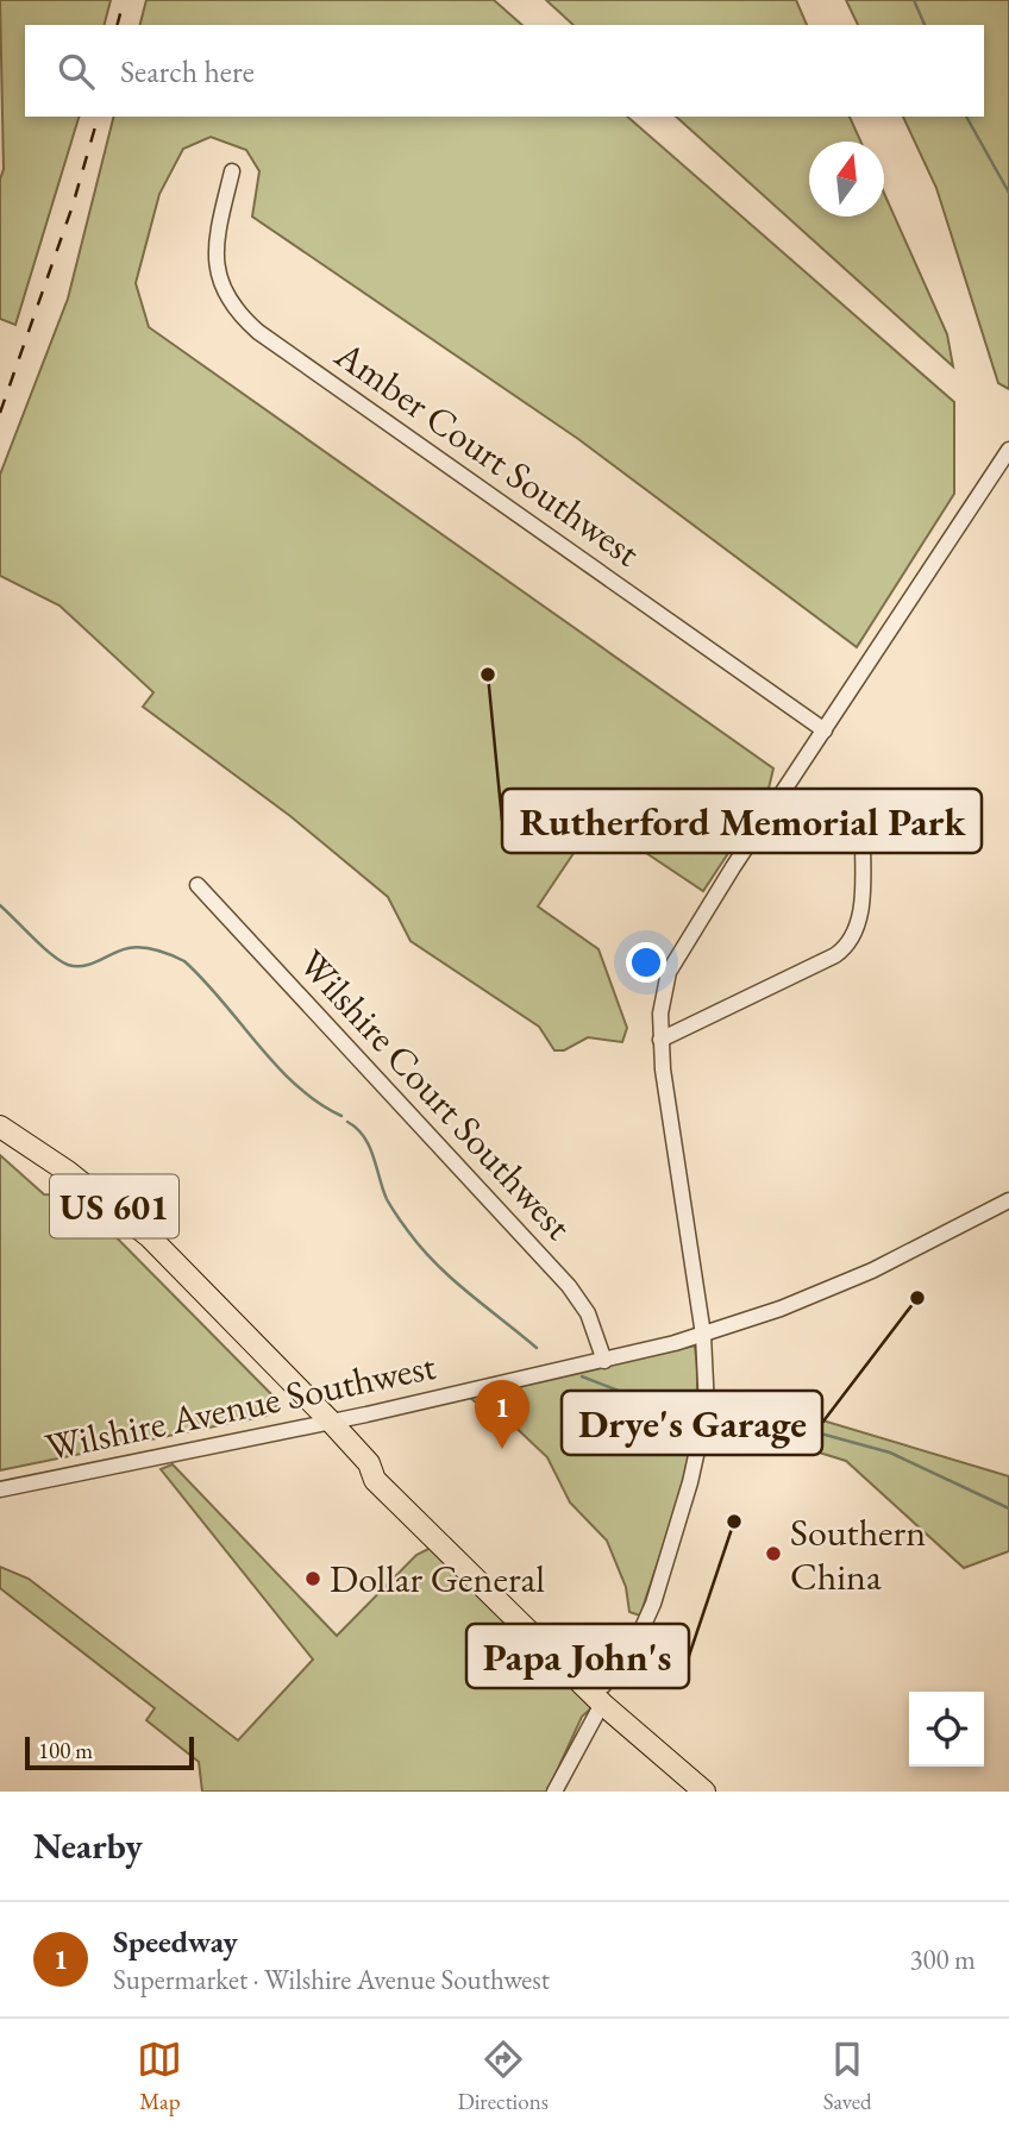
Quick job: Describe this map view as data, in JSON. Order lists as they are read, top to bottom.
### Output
{
  "streets": {
    "highway": ["US 601"],
    "street": ["Amber Court Southwest", "Wilshire Court Southwest", "Wilshire Avenue Southwest"]
  },
  "crossings": [
    ["Wilshire Court Southwest", "Wilshire Avenue Southwest"],
    ["US 601", "Wilshire Avenue Southwest"]
  ],
  "places": [
    "Rutherford Memorial Park",
    "Drye's Garage",
    "Papa John's",
    "Southern China",
    "Dollar General"
  ],
  "scale_bar": "100 m",
  "north": "top",
  "page": {
    "search": "Search here",
    "pins": "1",
    "scale": "100 m",
    "heading": "Nearby",
    "list": [
      {
        "mark": "1",
        "name": "Speedway",
        "note": "Supermarket · Wilshire Avenue Southwest",
        "value": "300 m"
      }
    ],
    "nav": ["Map", "Directions", "Saved"]
  }
}
